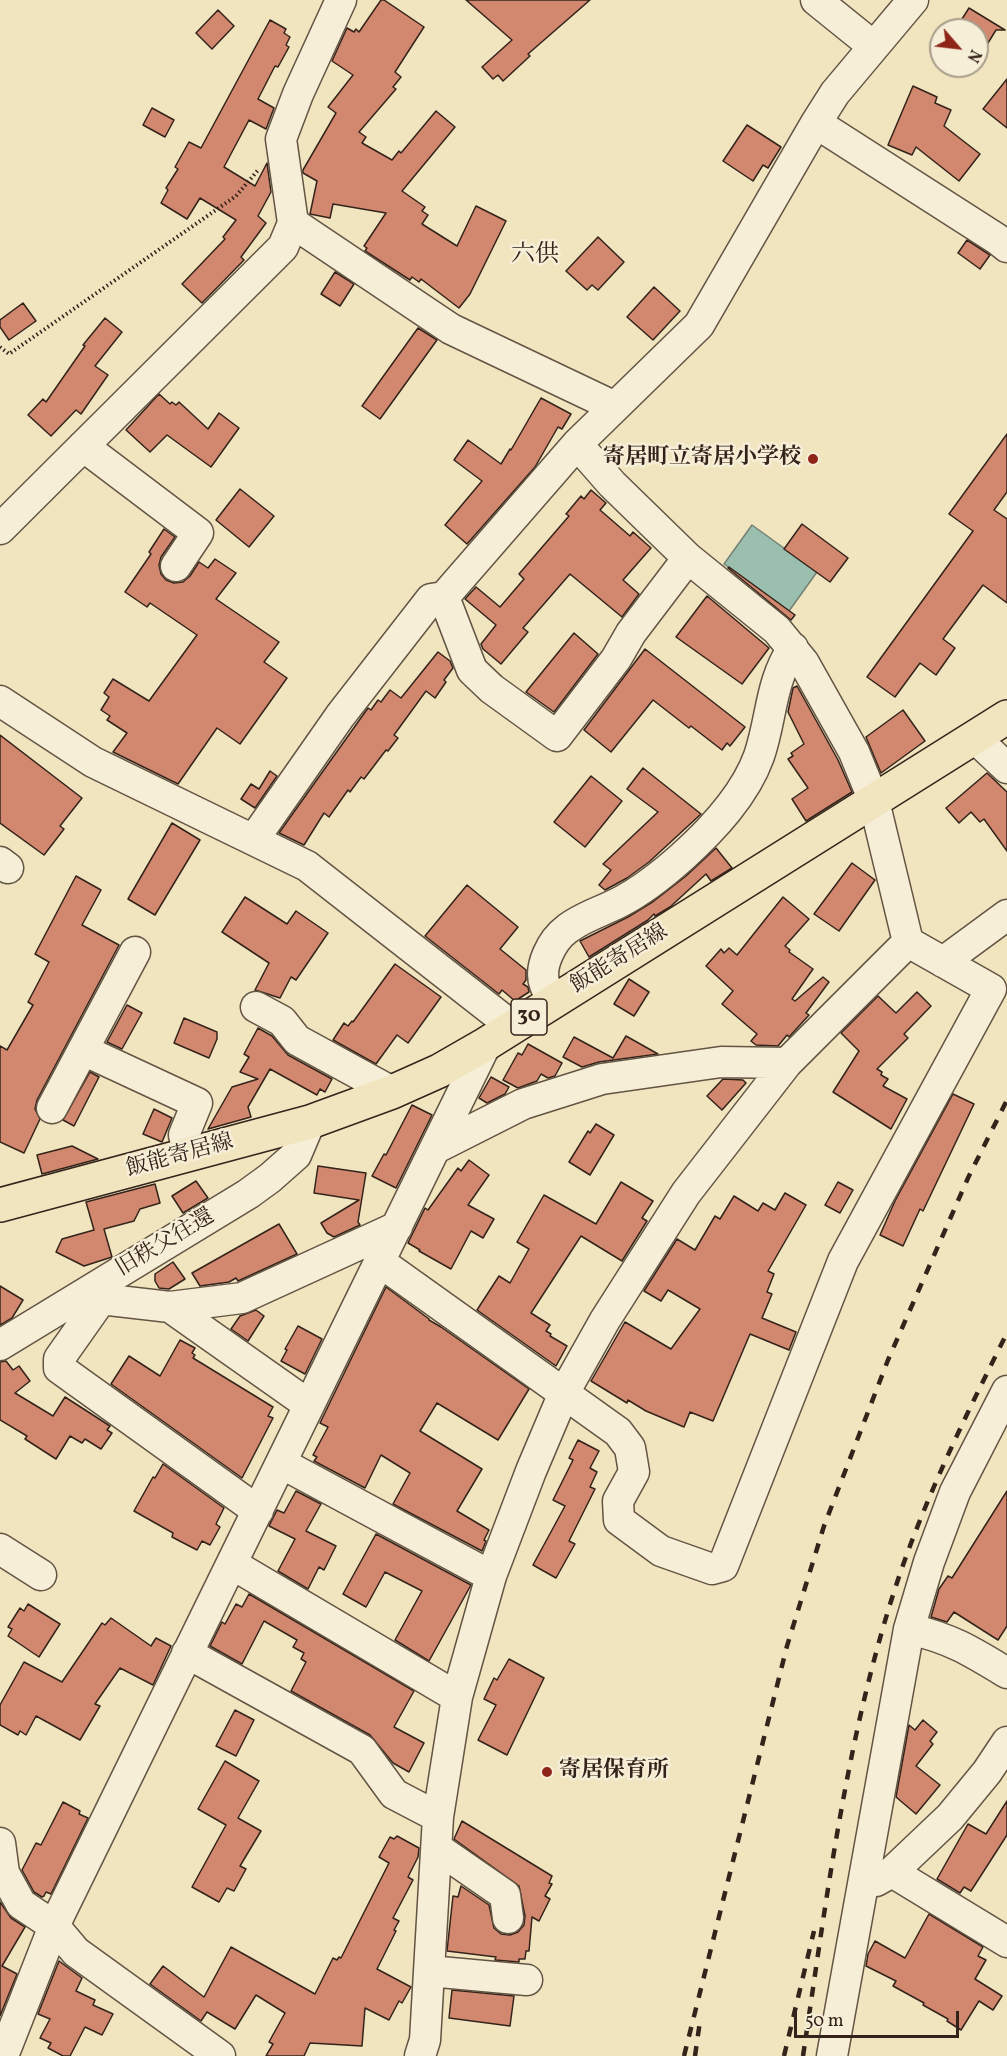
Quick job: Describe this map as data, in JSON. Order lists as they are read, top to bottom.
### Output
{
  "streets": {
    "main road": ["飯能寄居線", "30"],
    "street": ["旧秩父往還"]
  },
  "crossings": [
    ["飯能寄居線", "旧秩父往還"]
  ],
  "districts": ["六供"],
  "places": ["寄居町立寄居小学校", "寄居保育所"],
  "scale_bar": "50 m",
  "north": "bottom right"
}
